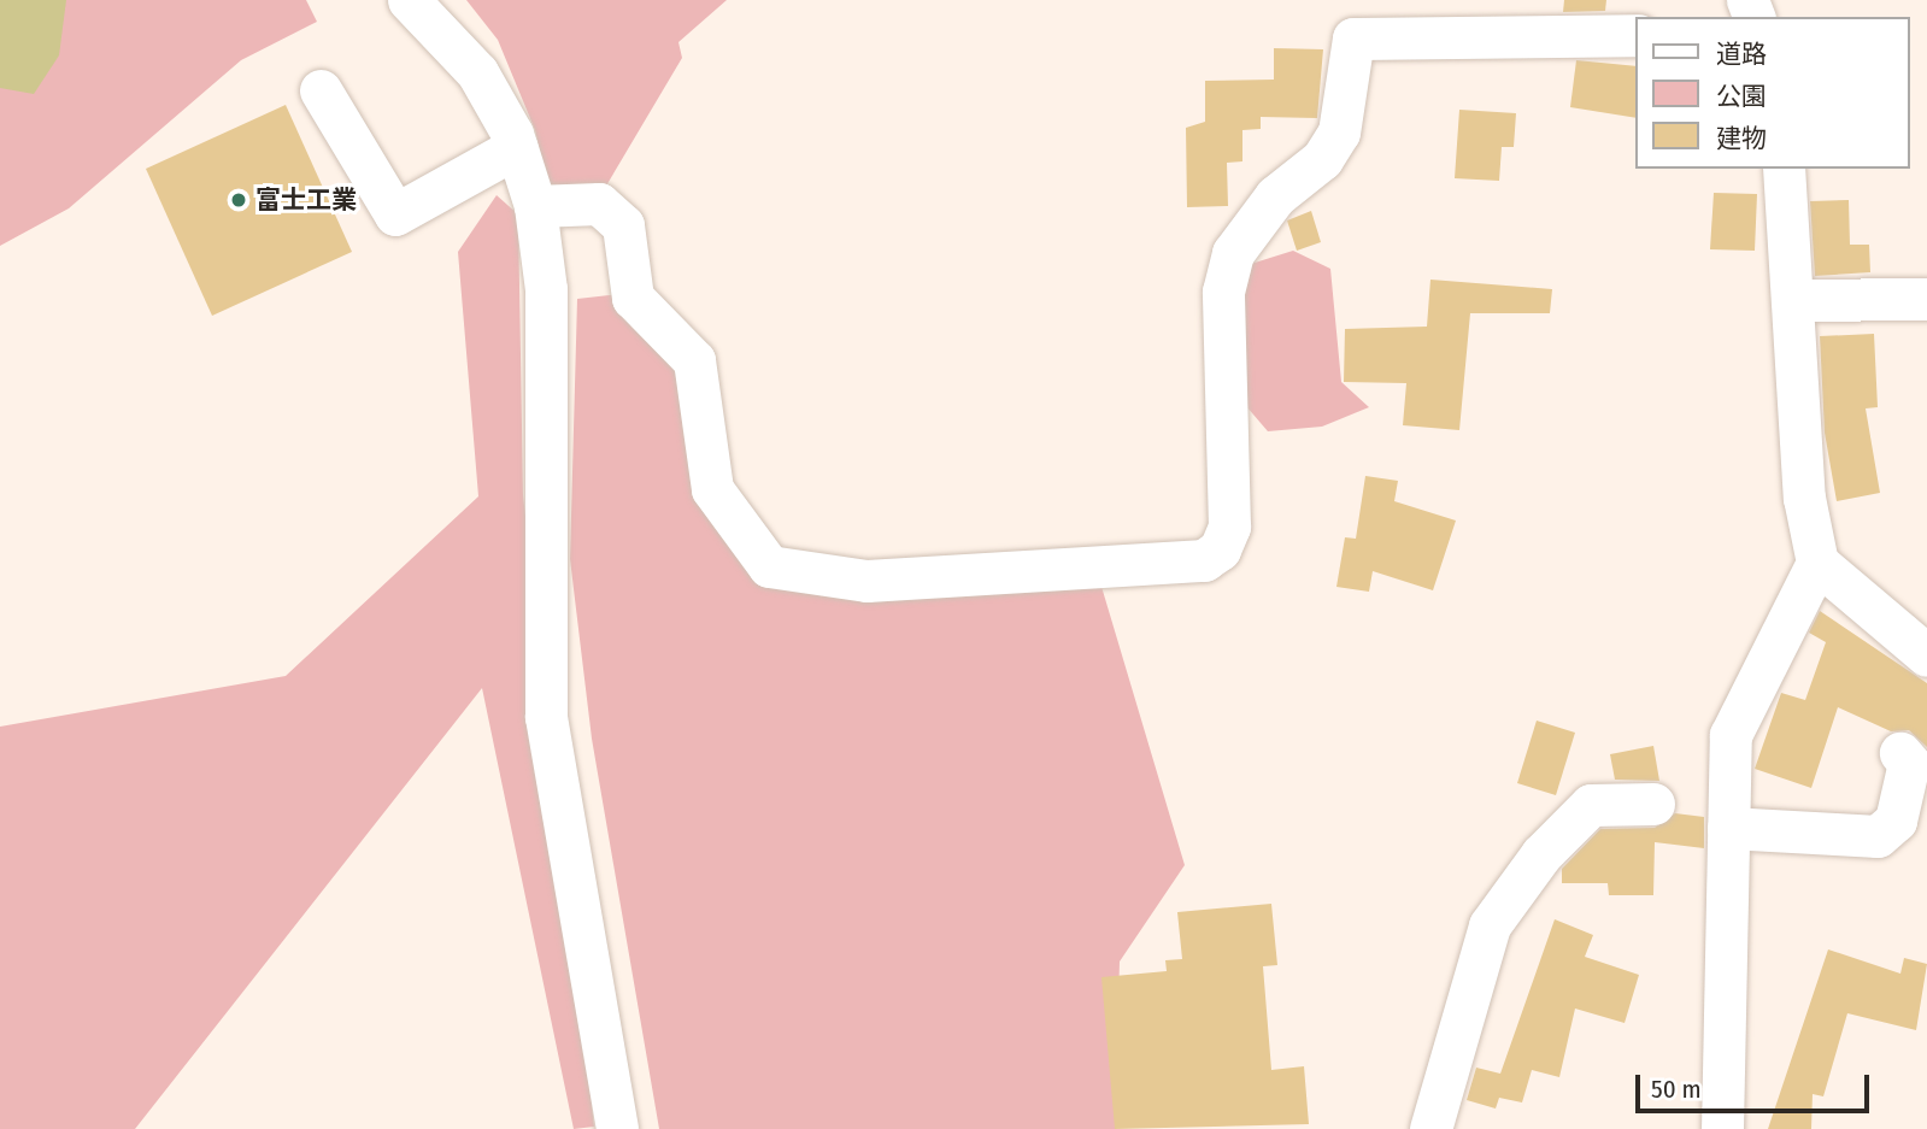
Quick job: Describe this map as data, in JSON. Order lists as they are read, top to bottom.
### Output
{
  "places": ["富士工業"],
  "legend": ["道路", "公園", "建物"],
  "scale_bar": "50 m"
}
